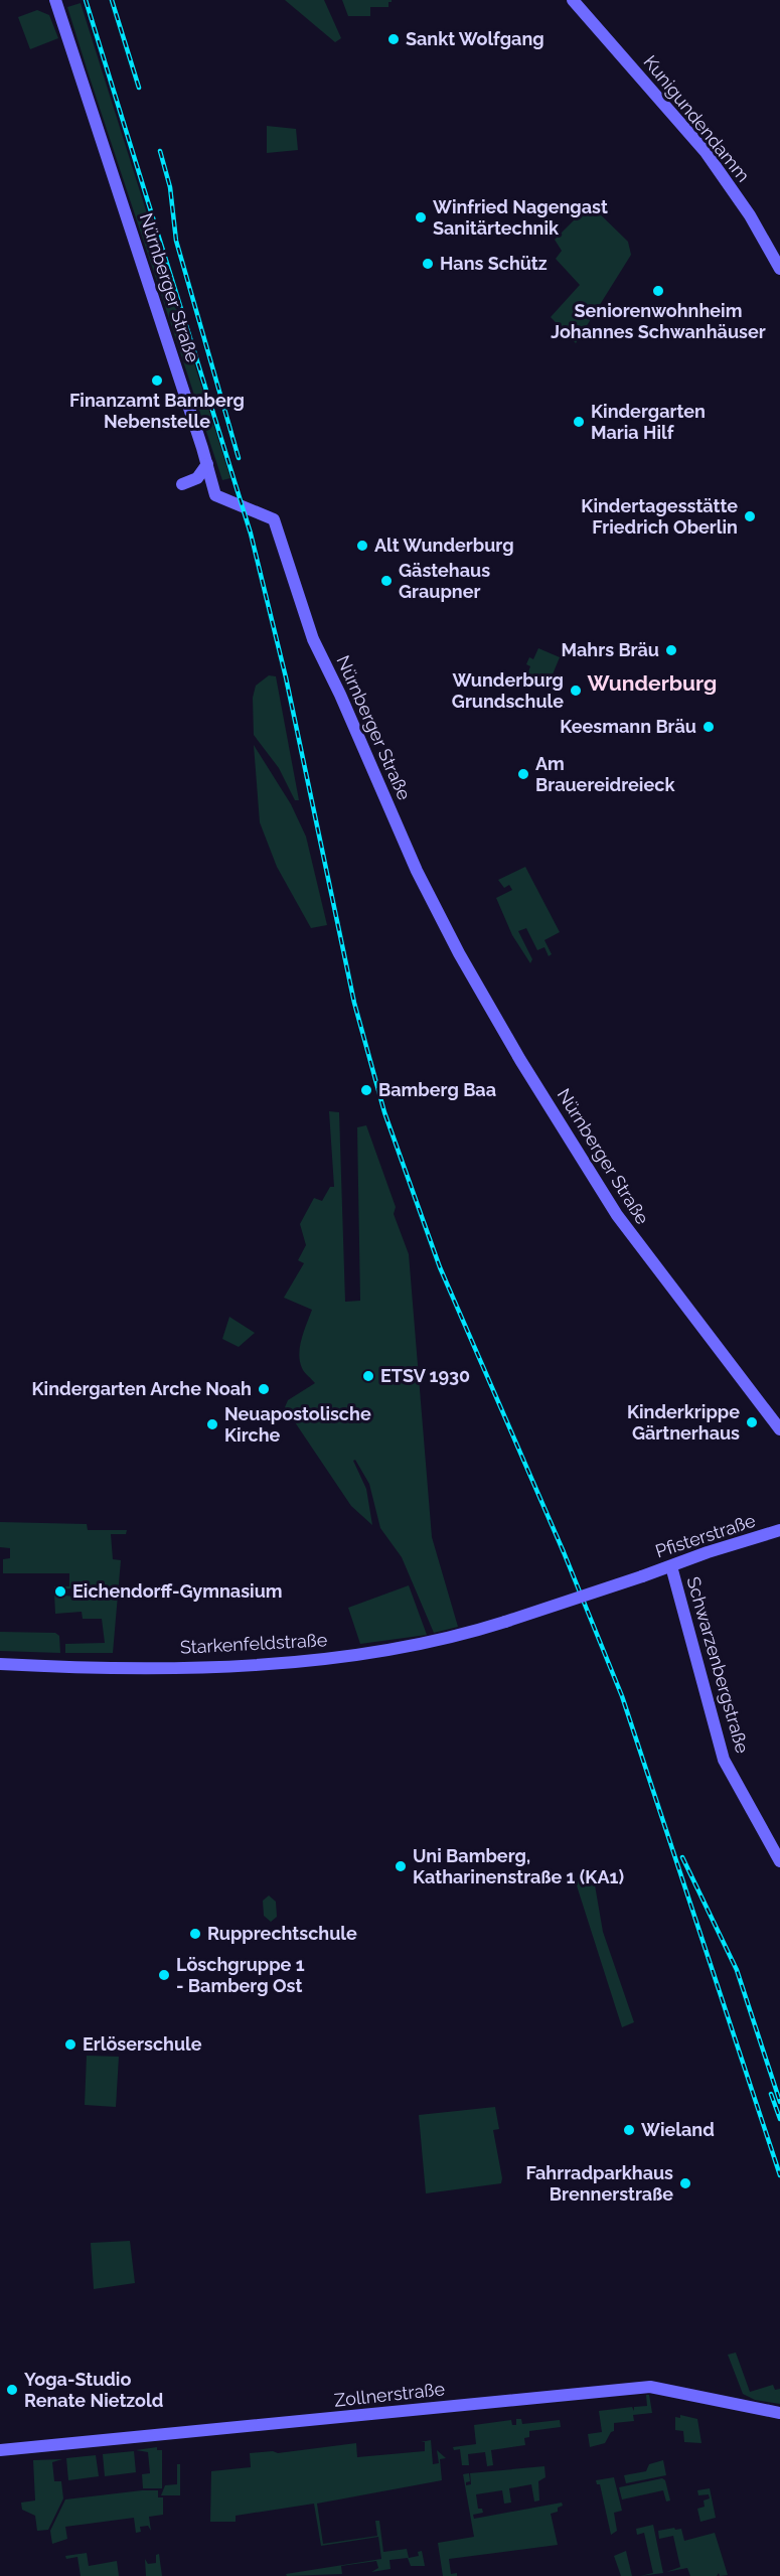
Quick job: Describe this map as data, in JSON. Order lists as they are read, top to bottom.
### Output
{
  "streets": {
    "street": [
      "Kunigundendamm",
      "Nürnberger Straße",
      "Pfisterstraße",
      "Starkenfeldstraße",
      "Schwarzenbergstraße",
      "Zollnerstraße"
    ]
  },
  "crossings": [
    ["Pfisterstraße", "Starkenfeldstraße"],
    ["Pfisterstraße", "Schwarzenbergstraße"]
  ],
  "districts": ["Wunderburg"],
  "places": [
    "Sankt Wolfgang",
    "Winfried Nagengast Sanitärtechnik",
    "Hans Schütz",
    "Seniorenwohnheim Johannes Schwanhäuser",
    "Finanzamt Bamberg Nebenstelle",
    "Kindergarten Maria Hilf",
    "Kindertagesstätte Friedrich Oberlin",
    "Alt Wunderburg",
    "Gästehaus Graupner",
    "Mahrs Bräu",
    "Wunderburg Grundschule",
    "Keesmann Bräu",
    "Am Brauereidreieck",
    "Bamberg Baa",
    "ETSV 1930",
    "Kindergarten Arche Noah",
    "Kinderkrippe Gärtnerhaus",
    "Neuapostolische Kirche",
    "Eichendorff-Gymnasium",
    "Uni Bamberg, Katharinenstraße 1 (KA1)",
    "Rupprechtschule",
    "Löschgruppe 1 - Bamberg Ost",
    "Erlöserschule",
    "Wieland",
    "Fahrradparkhaus Brennerstraße",
    "Yoga-Studio Renate Nietzold"
  ]
}
